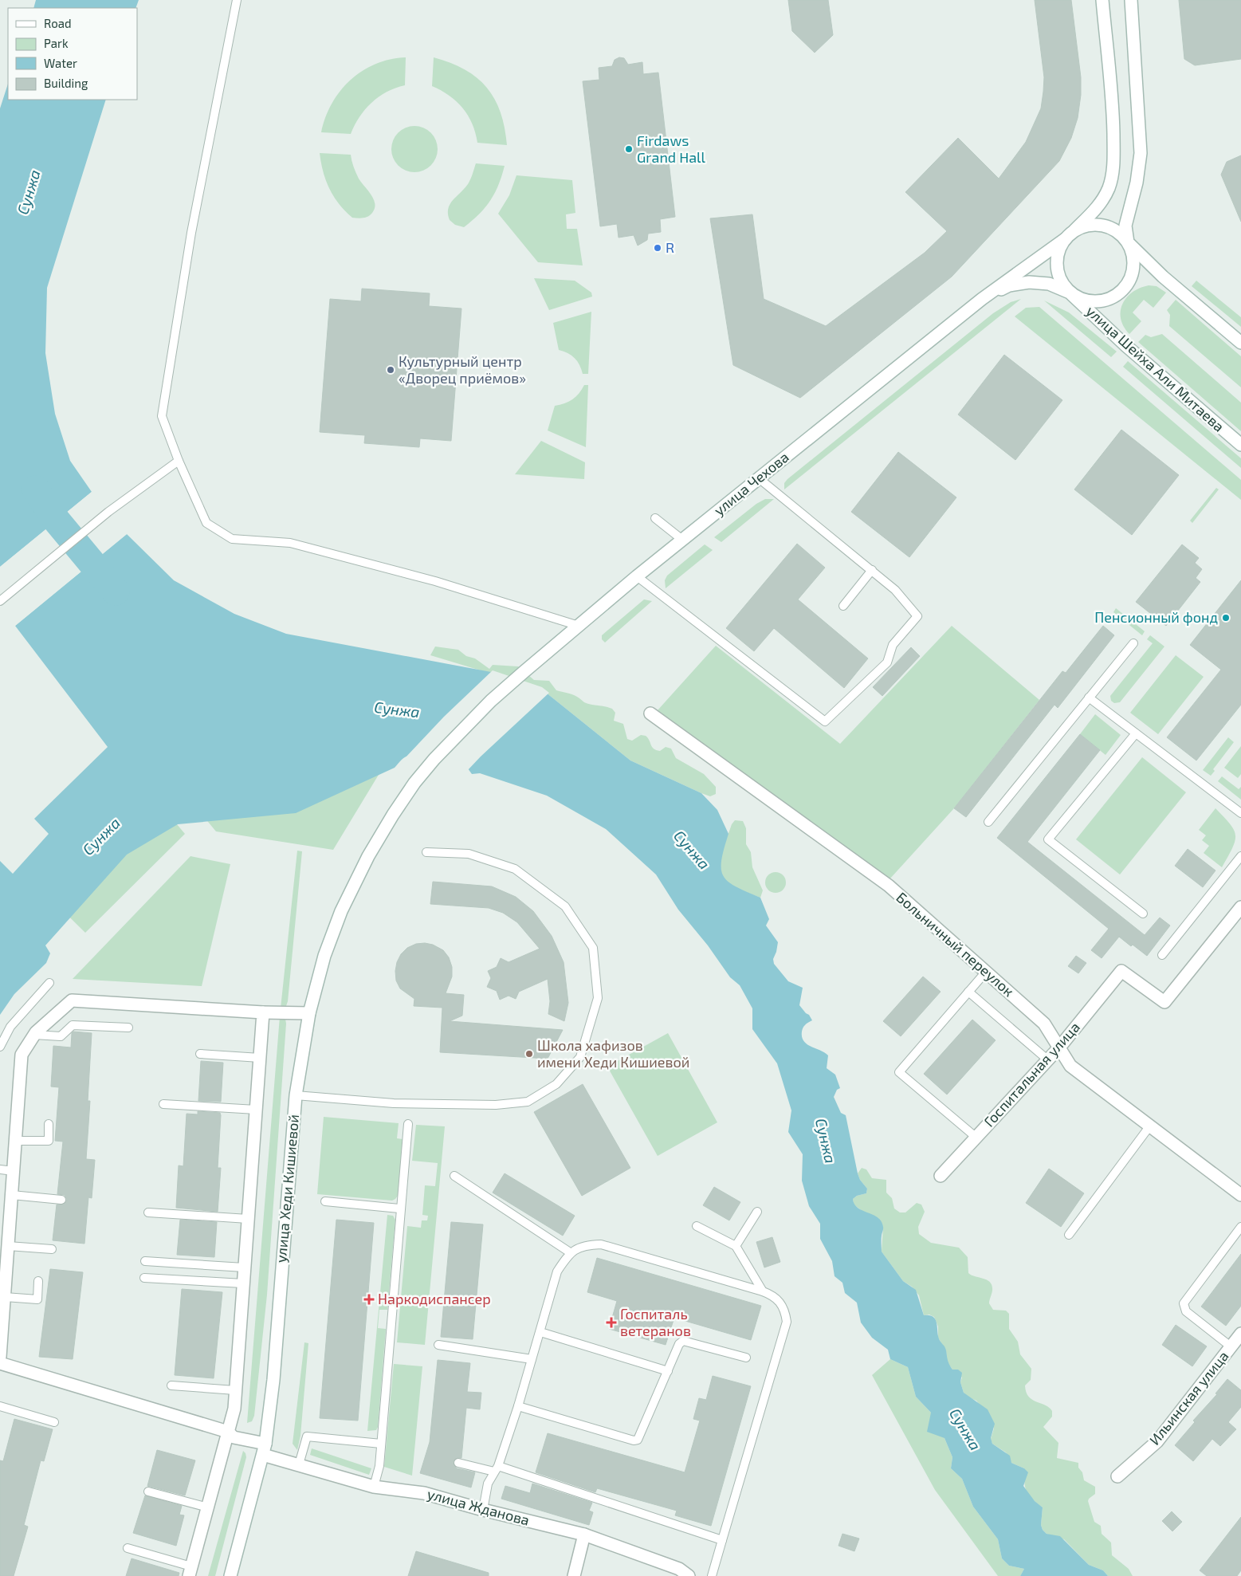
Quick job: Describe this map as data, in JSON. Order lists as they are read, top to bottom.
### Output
{
  "streets": {
    "street": [
      "улица Шейха Али Митаева",
      "улица Чехова",
      "Больничный переулок",
      "Госпитальная улица",
      "улица Хеди Кишиевой",
      "Ильинская улица",
      "улица Жданова"
    ]
  },
  "crossings": [
    ["улица Чехова", "улица Хеди Кишиевой"],
    ["Больничный переулок", "Госпитальная улица"],
    ["улица Хеди Кишиевой", "улица Жданова"]
  ],
  "water": ["Сунжа"],
  "places": {
    "other": [
      "Firdaws Grand Hall",
      "R",
      "Культурный центр «Дворец приёмов»",
      "Пенсионный фонд",
      "Школа хафизов имени Хеди Кишиевой"
    ],
    "health": ["Наркодиспансер", "Госпиталь ветеранов"]
  },
  "legend": [
    "Road",
    "Park",
    "Water",
    "Building"
  ]
}
